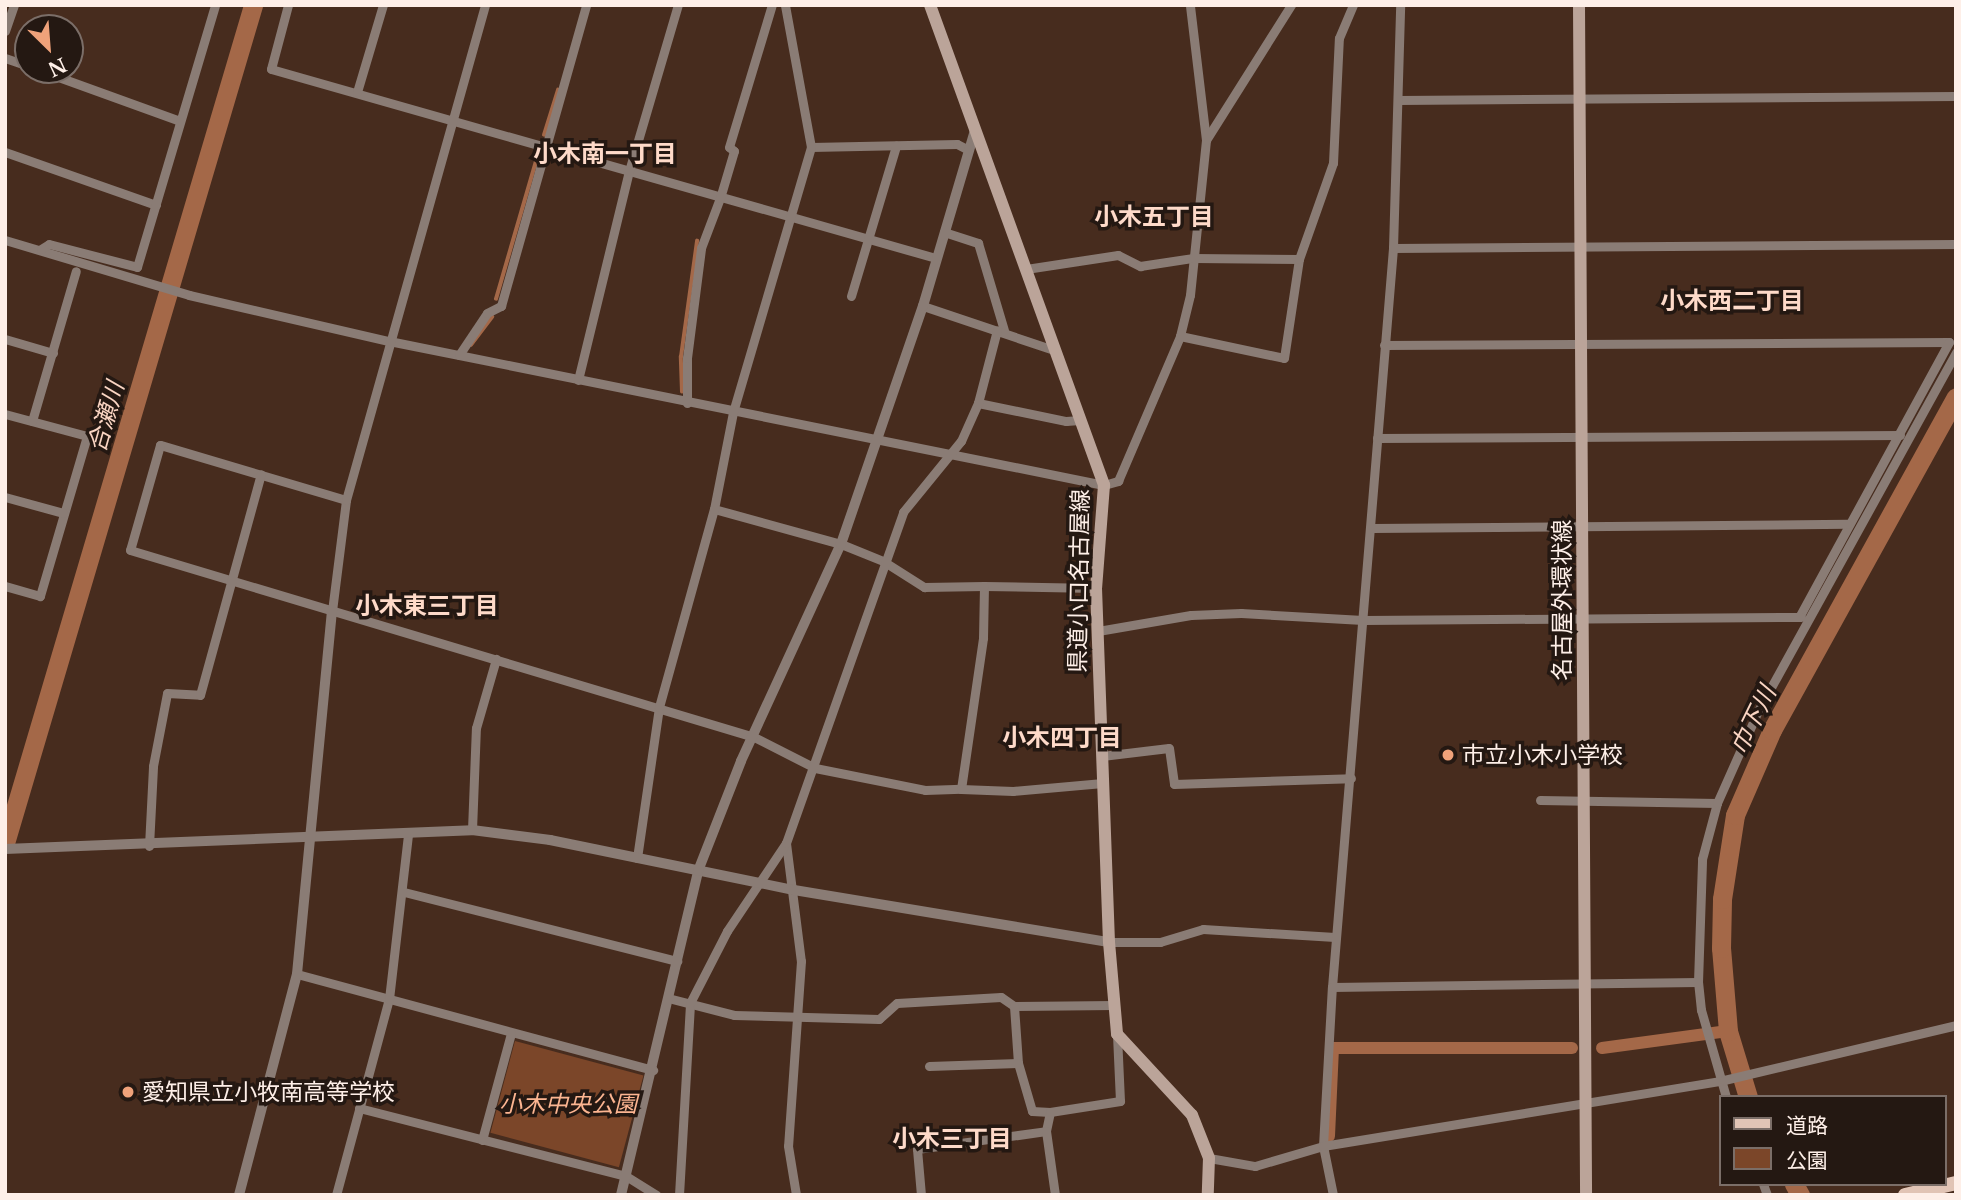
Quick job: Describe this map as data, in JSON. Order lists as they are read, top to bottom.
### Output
{
  "streets": {
    "main road": ["県道小口名古屋線", "名古屋外環状線"]
  },
  "districts": [
    "小木南一丁目",
    "小木五丁目",
    "小木西二丁目",
    "小木東三丁目",
    "小木四丁目",
    "小木三丁目"
  ],
  "water": ["合瀬川", "巾下川"],
  "parks": ["小木中央公園"],
  "places": ["市立小木小学校", "愛知県立小牧南高等学校"],
  "legend": ["道路", "公園"],
  "north": "bottom right"
}
